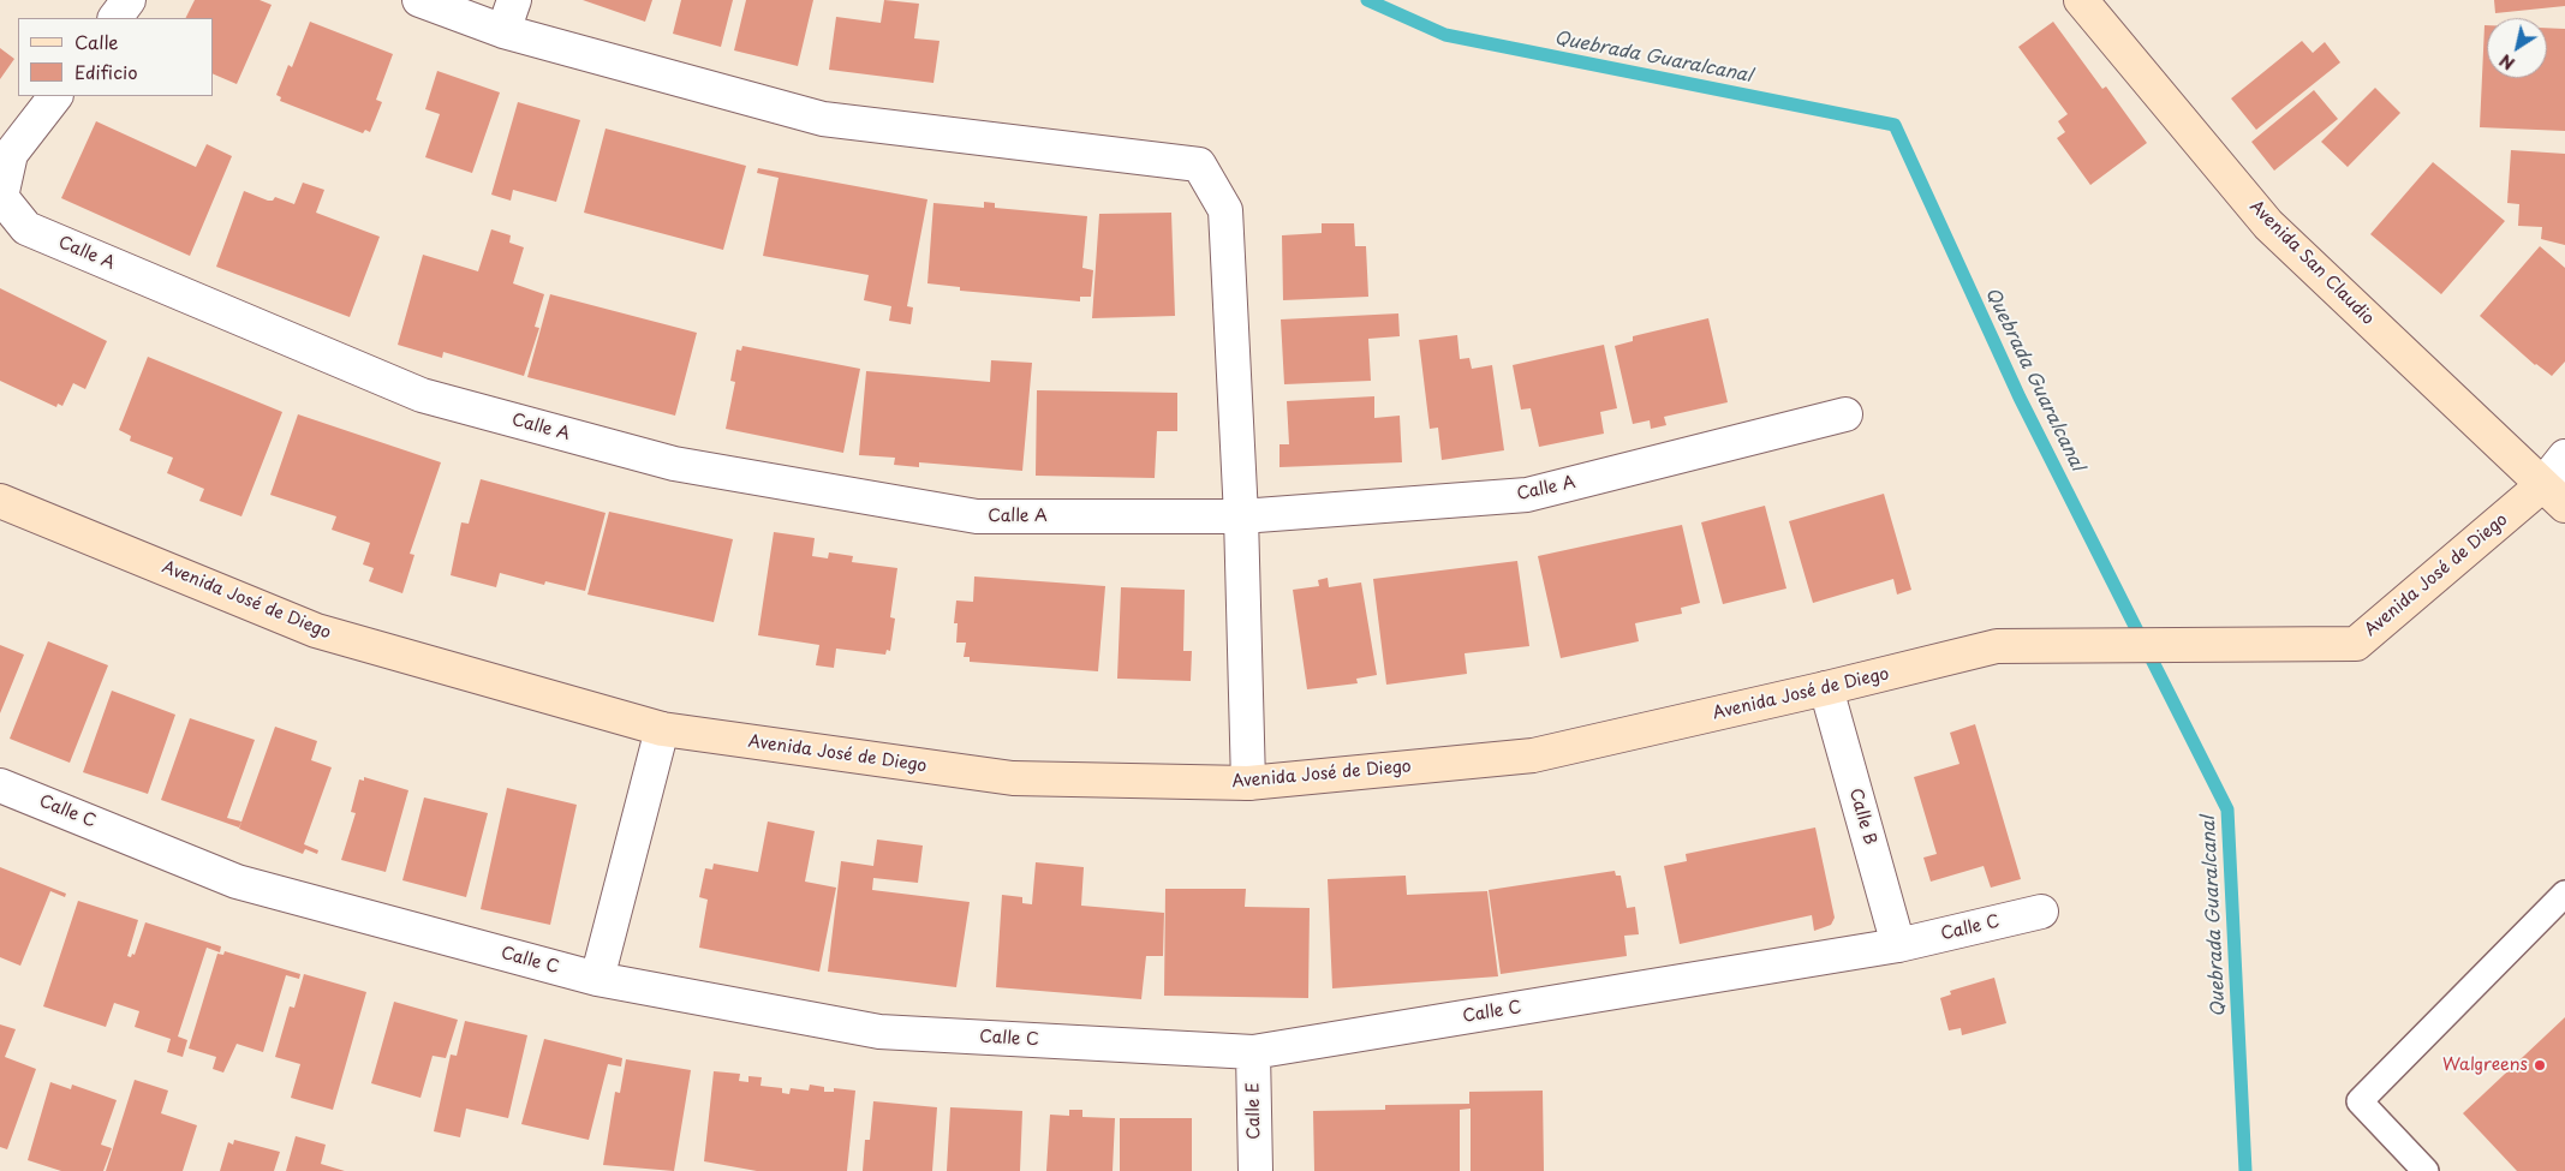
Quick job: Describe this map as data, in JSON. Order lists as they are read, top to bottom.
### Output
{
  "streets": {
    "street": [
      "Calle A",
      "Avenida San Claudio",
      "Avenida José de Diego",
      "Calle C",
      "Calle B",
      "Calle E"
    ]
  },
  "crossings": [
    ["Avenida San Claudio", "Avenida José de Diego"],
    ["Avenida José de Diego", "Calle B"],
    ["Calle C", "Calle B"],
    ["Calle C", "Calle E"]
  ],
  "water": ["Quebrada Guaralcanal"],
  "places": ["Walgreens"],
  "legend": ["Calle", "Edificio"],
  "north": "bottom left"
}
